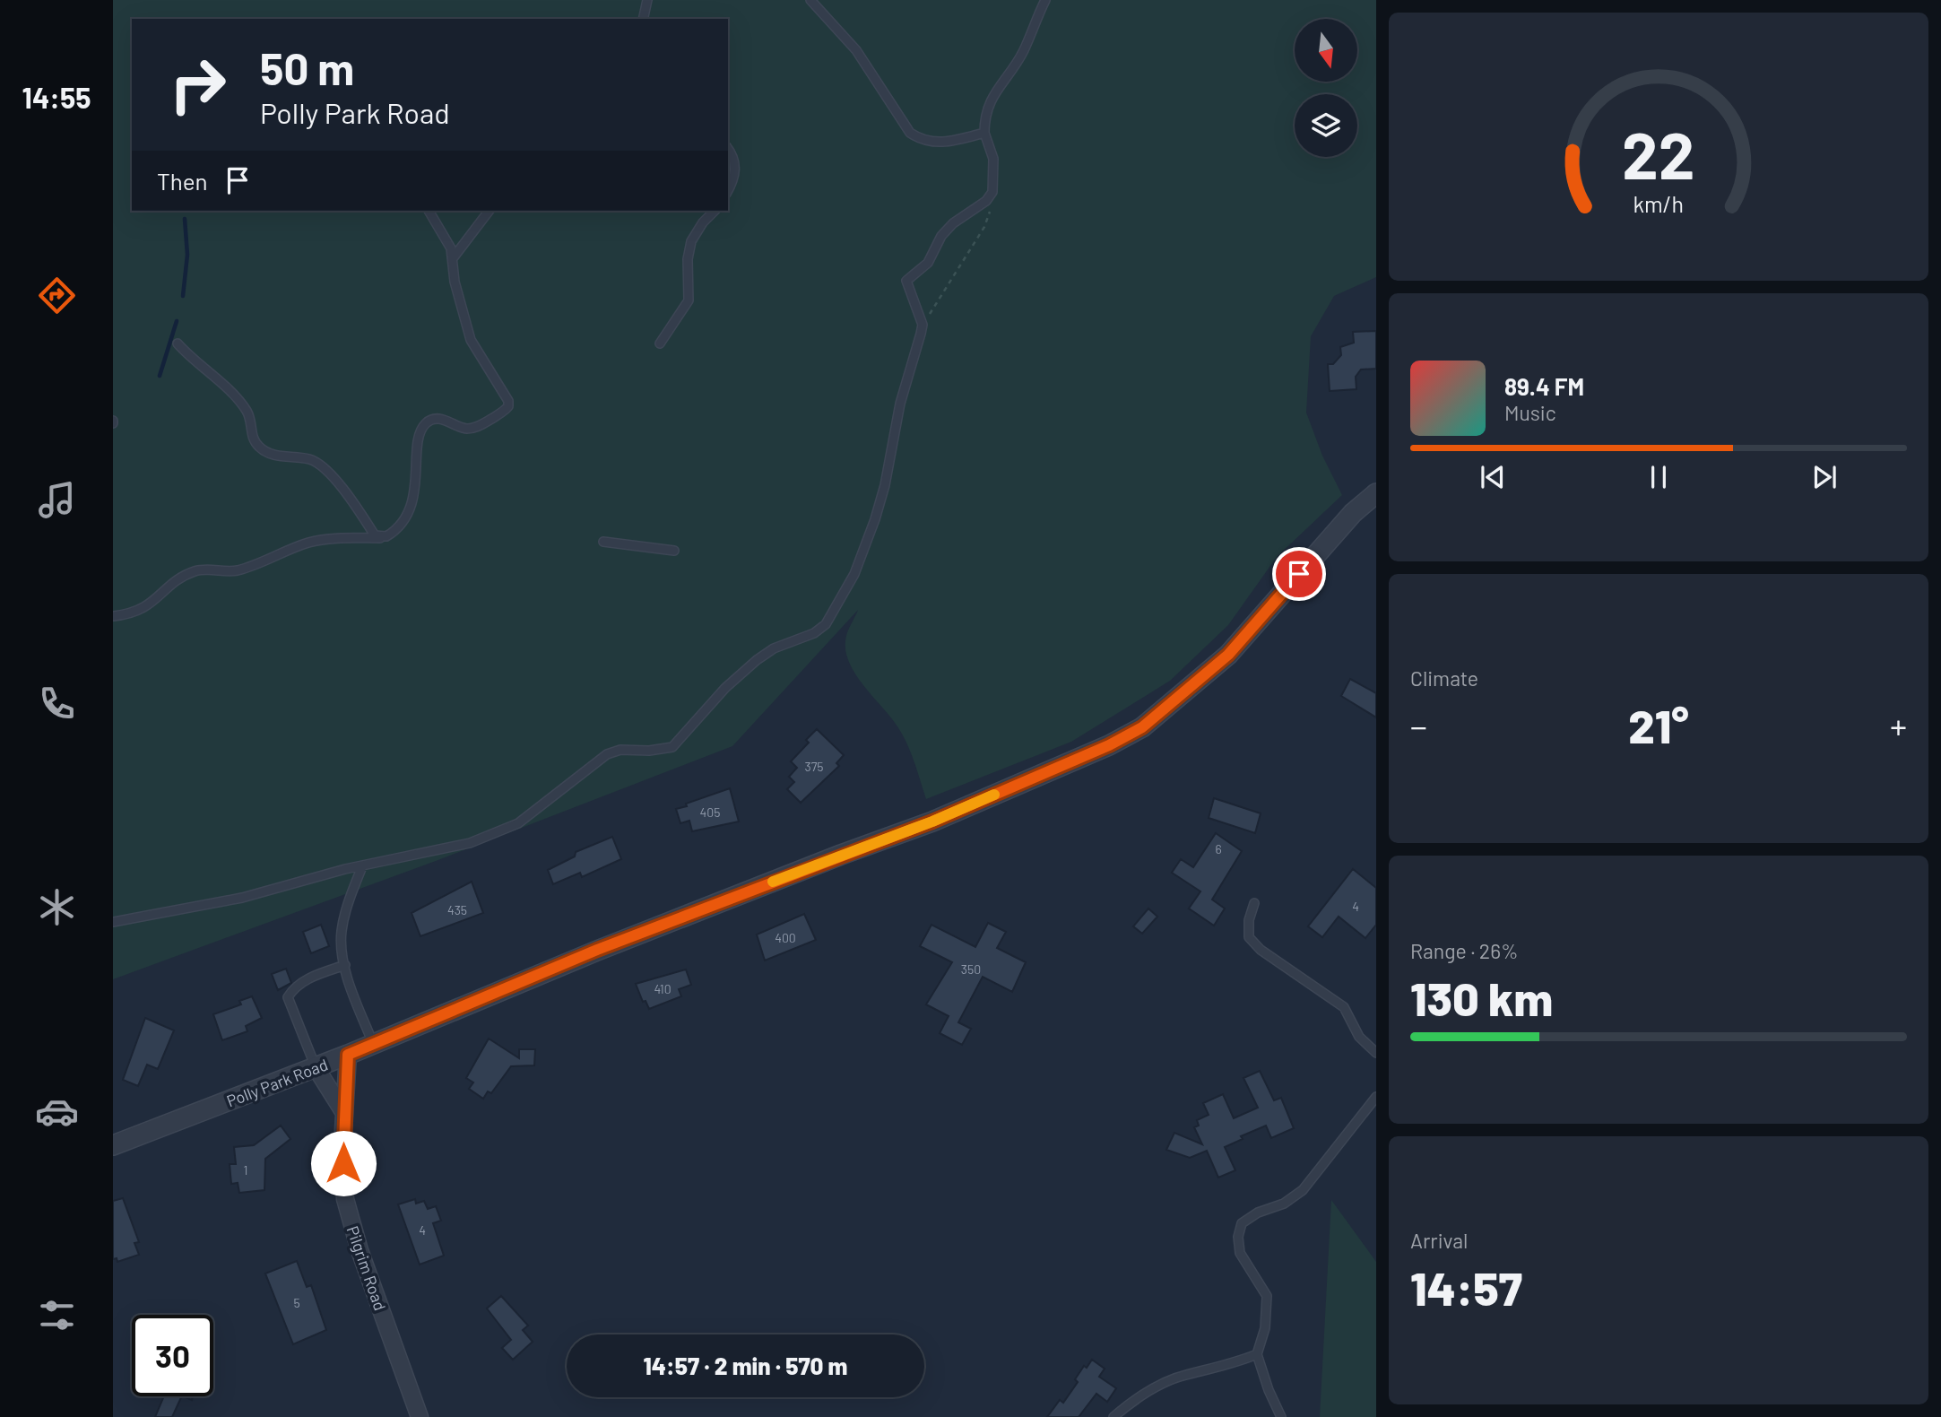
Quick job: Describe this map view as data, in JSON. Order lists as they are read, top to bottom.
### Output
{
  "streets": {
    "street": ["Polly Park Road", "Pilgrim Road"]
  },
  "crossings": [
    ["Polly Park Road", "Pilgrim Road"]
  ],
  "house_numbers": [
    "375",
    "405",
    "6",
    "4",
    "435",
    "400",
    "350",
    "410",
    "1",
    "4",
    "5"
  ],
  "north": "bottom",
  "page": {
    "tabs": "14:55",
    "turn": ["50 m", "Polly Park Road"],
    "then": "Then",
    "song": ["89.4 FM", "Music"],
    "tile": [
      "Climate",
      ["Range · 26%", "130 km"],
      ["Arrival", "14:57"]
    ],
    "heat": ["−", "21°", "+"],
    "limit": "30",
    "trip": "14:57 · 2 min · 570 m",
    "gauge": ["22", "km/h"]
  }
}
